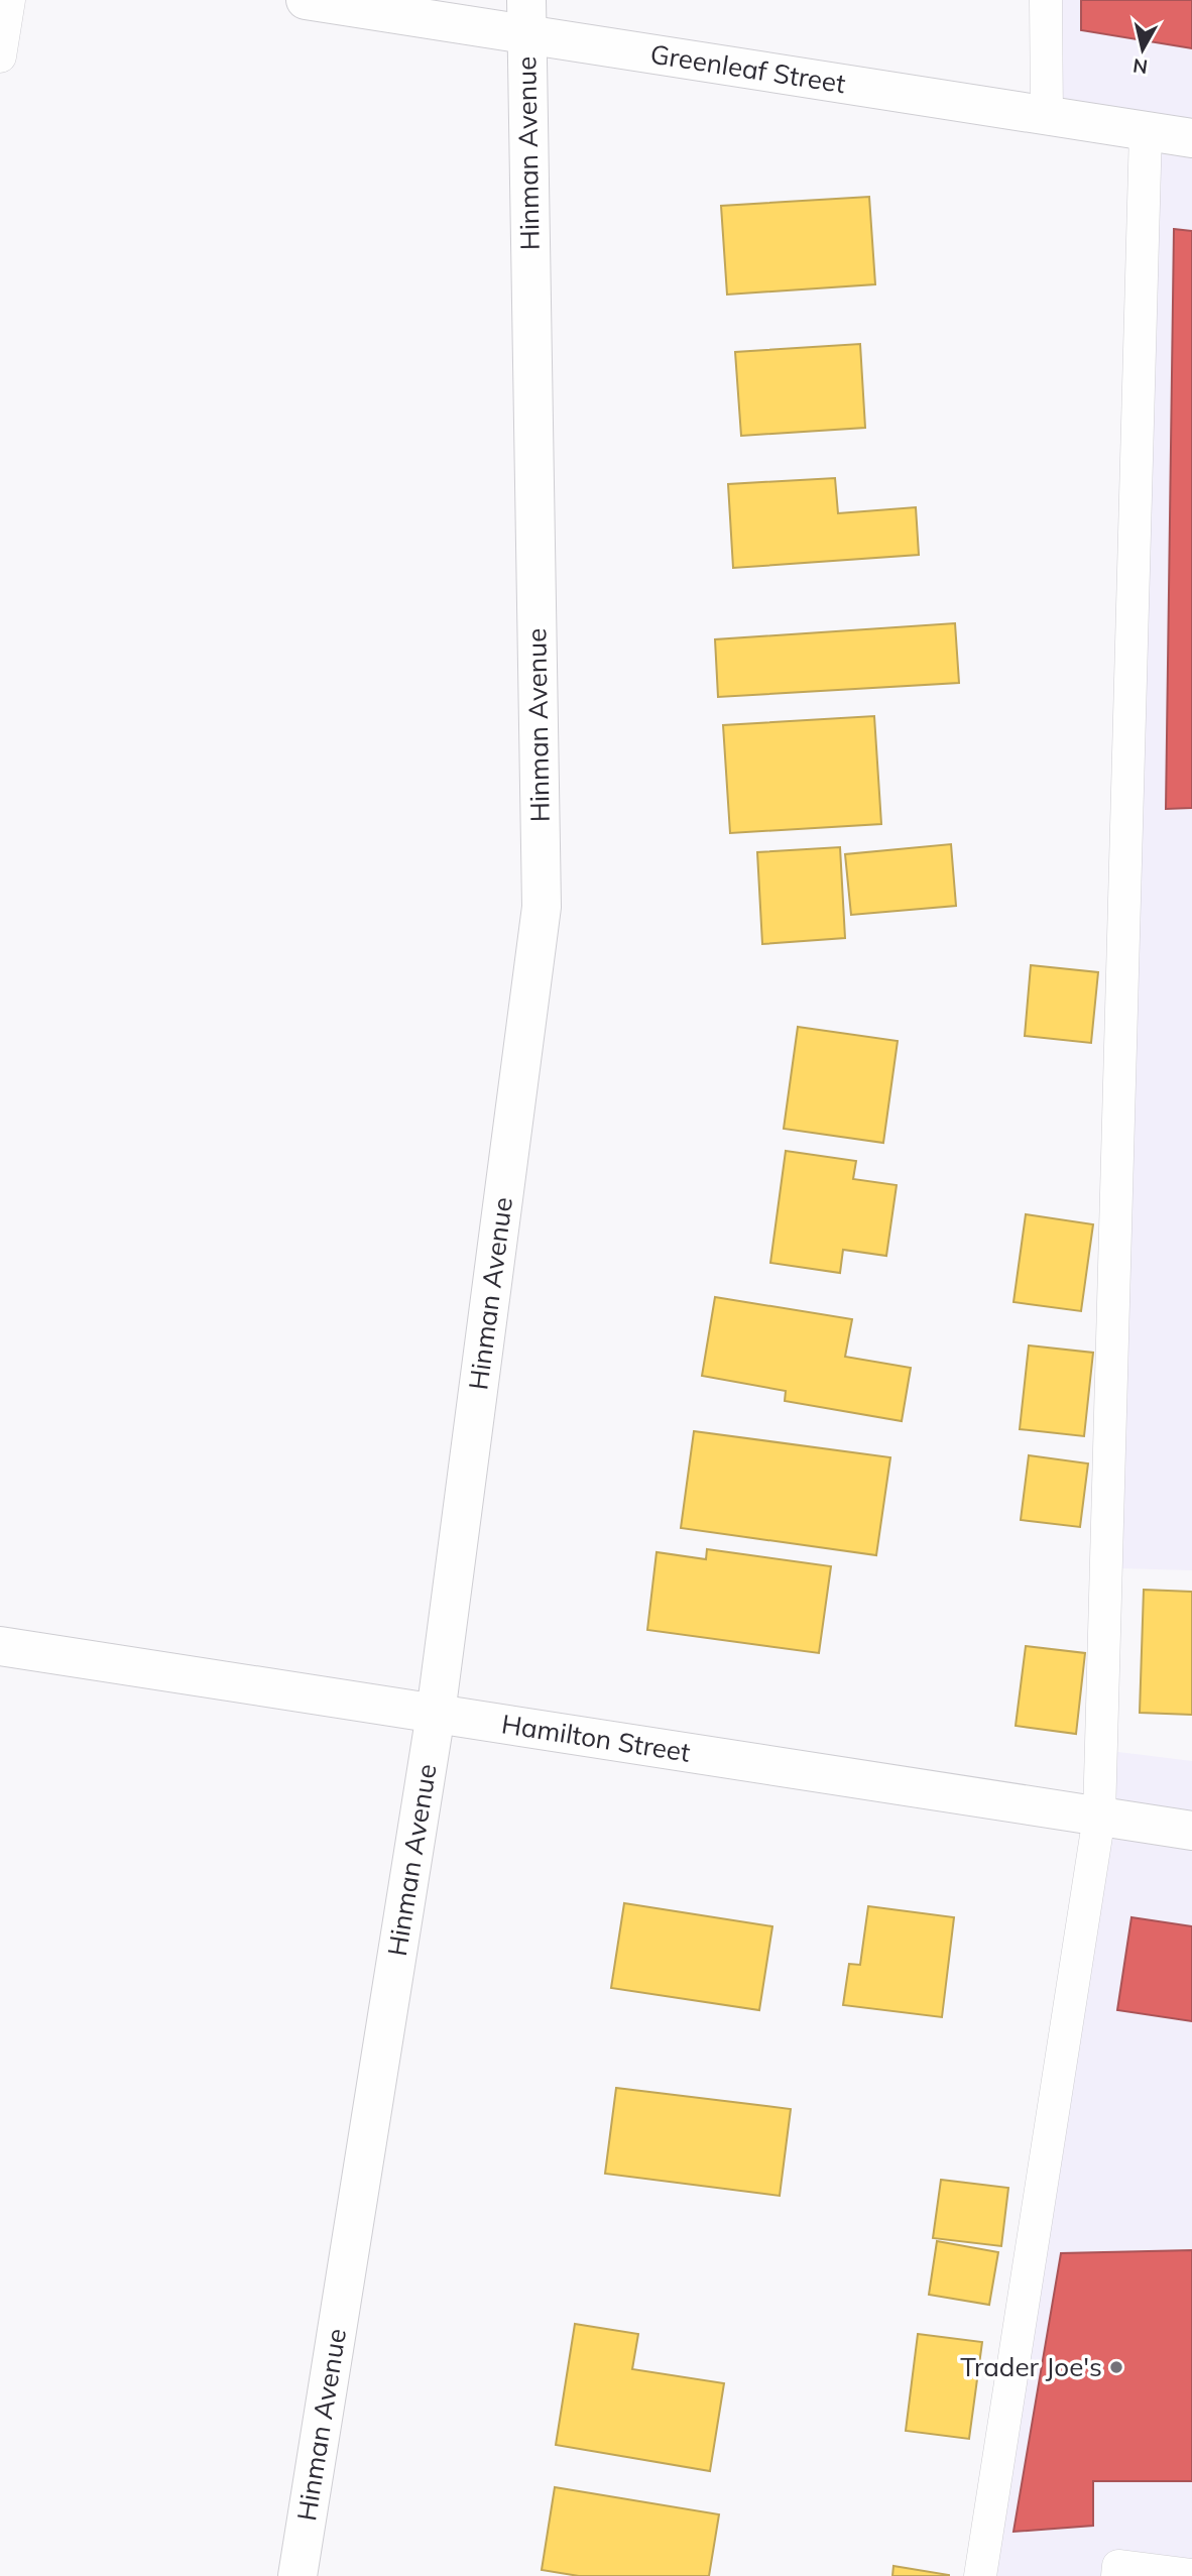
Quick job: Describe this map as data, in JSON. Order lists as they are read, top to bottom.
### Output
{
  "streets": {
    "street": ["Greenleaf Street", "Hinman Avenue", "Hamilton Street"]
  },
  "crossings": [
    ["Greenleaf Street", "Hinman Avenue"],
    ["Hinman Avenue", "Hamilton Street"]
  ],
  "places": ["Trader Joe's"],
  "north": "bottom"
}
